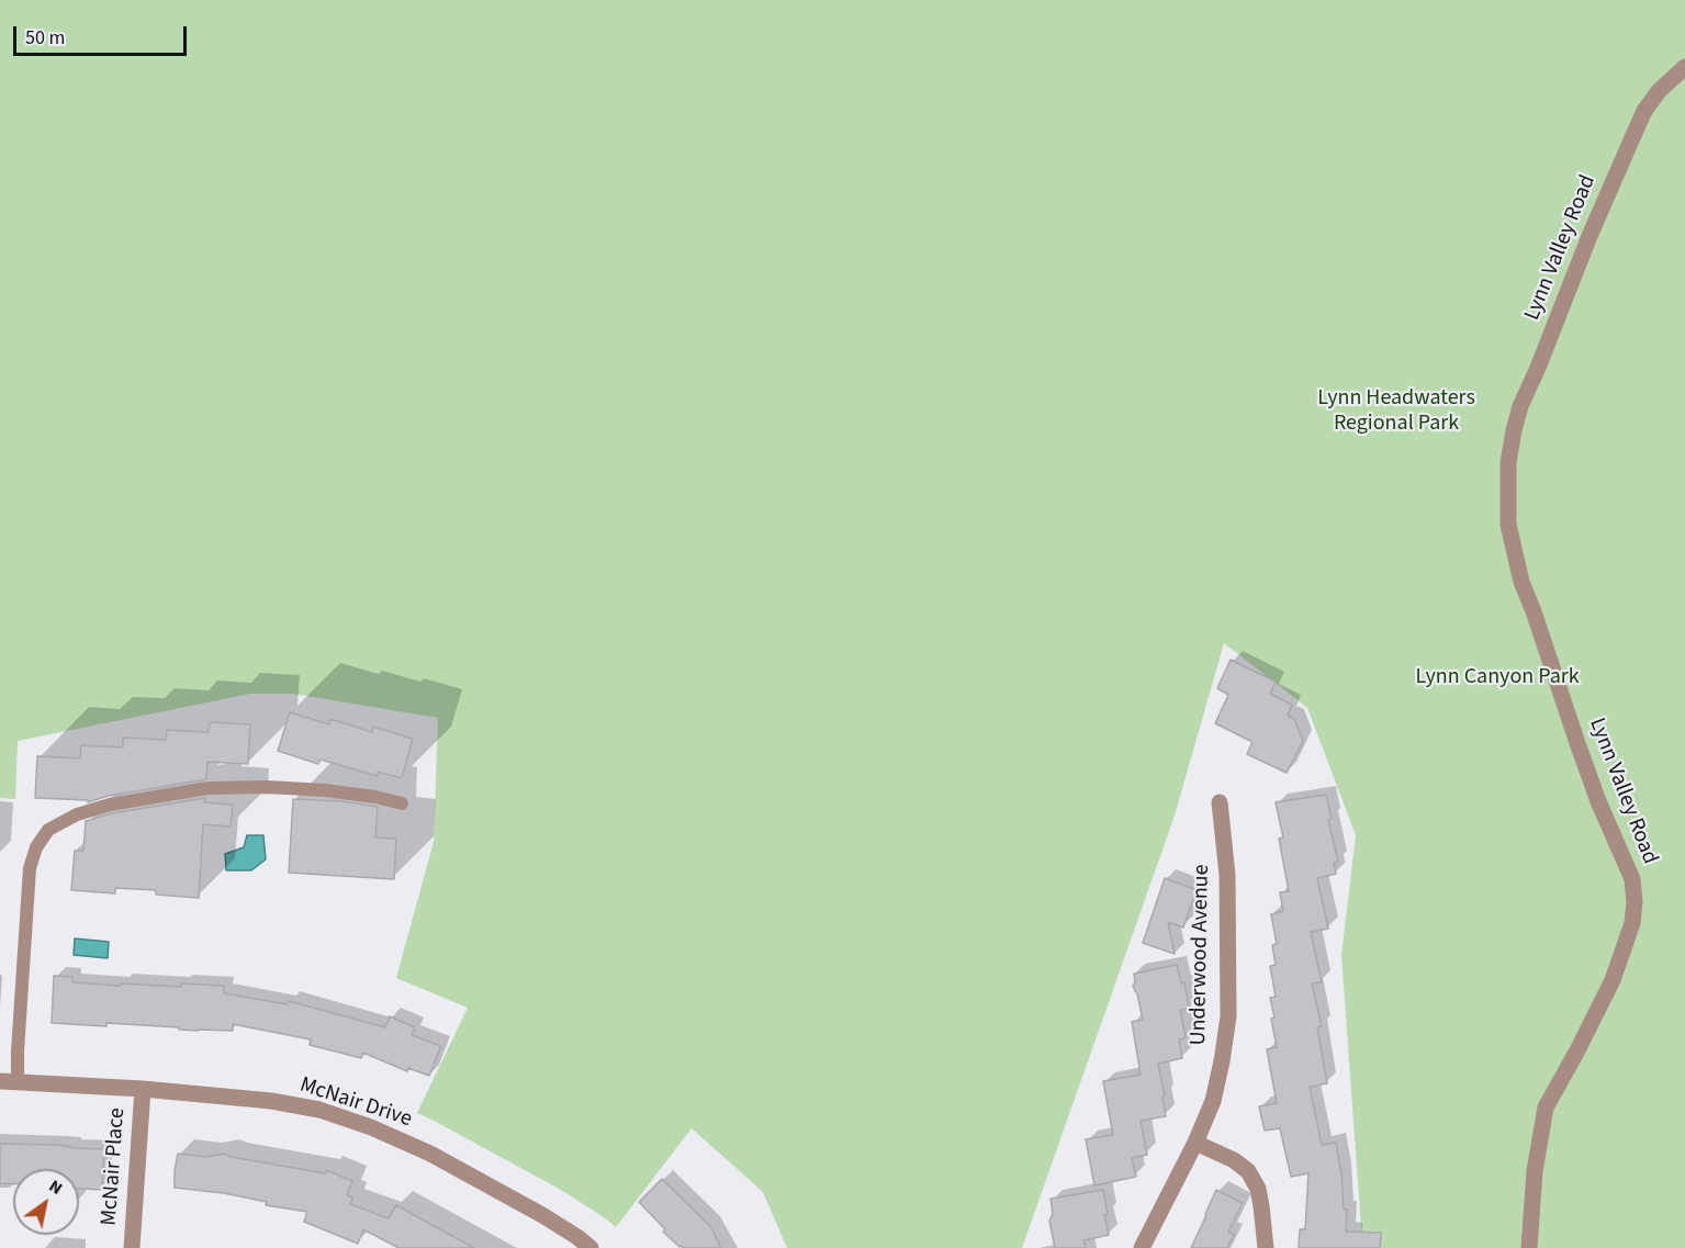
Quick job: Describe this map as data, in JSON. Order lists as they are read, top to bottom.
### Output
{
  "streets": {
    "street": [
      "Lynn Valley Road",
      "Underwood Avenue",
      "McNair Drive",
      "McNair Place"
    ]
  },
  "crossings": [
    ["McNair Drive", "McNair Place"]
  ],
  "parks": ["Lynn Headwaters Regional Park", "Lynn Canyon Park"],
  "scale_bar": "50 m",
  "north": "top right"
}
